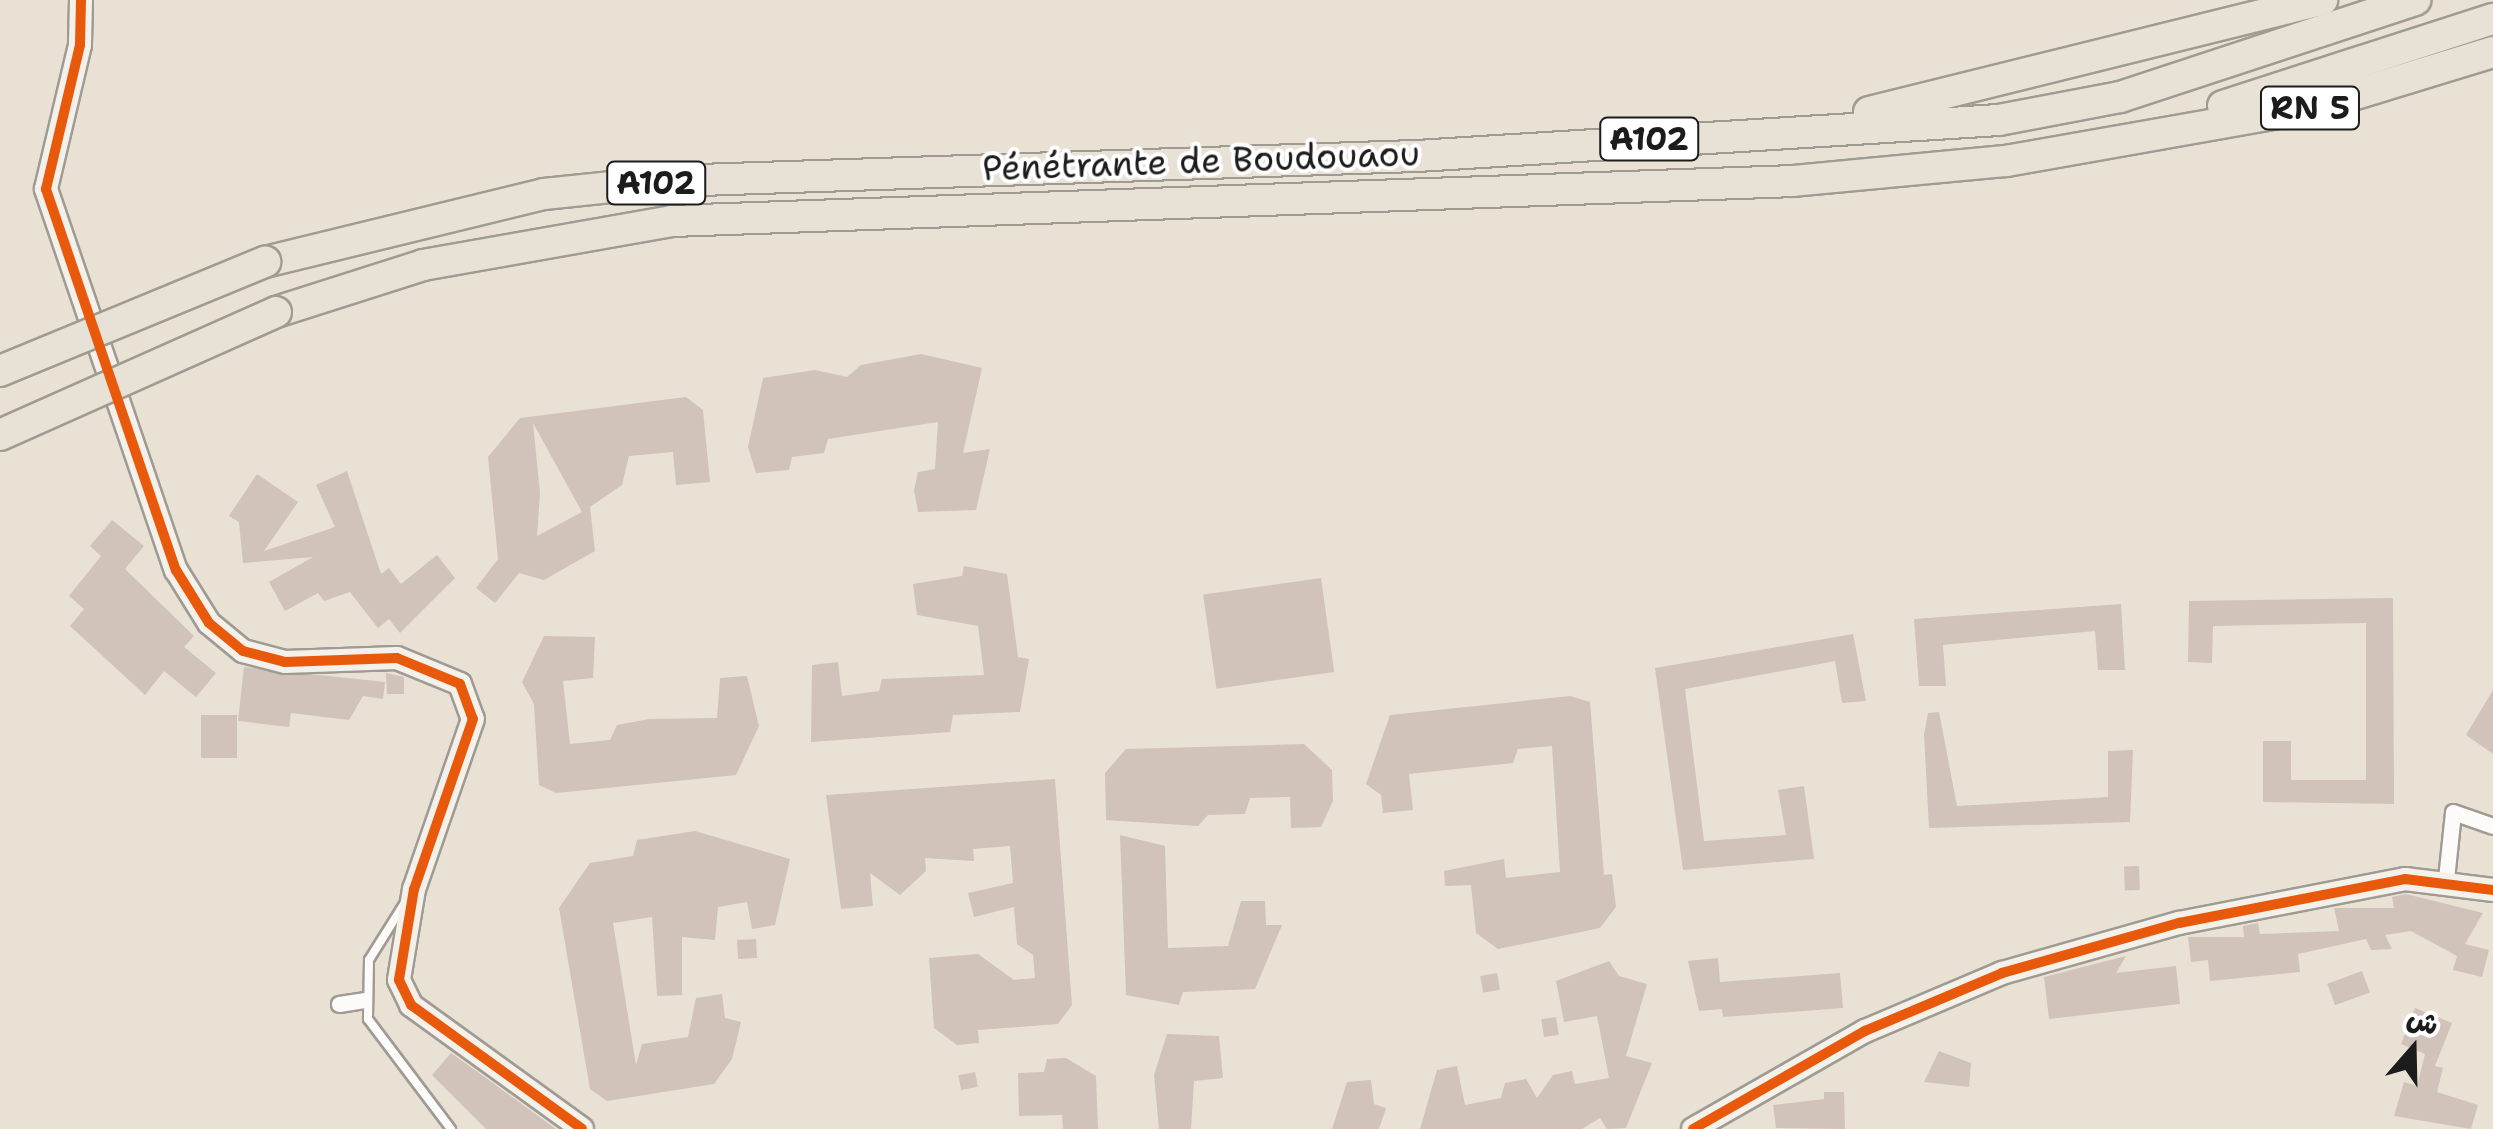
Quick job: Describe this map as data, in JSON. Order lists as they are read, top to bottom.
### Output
{
  "streets": {
    "highway": ["RN 5", "A102", "Pénétrante de Boudouaou"]
  },
  "crossings": [
    ["RN 5", "Pénétrante de Boudouaou"]
  ],
  "north": "top"
}
